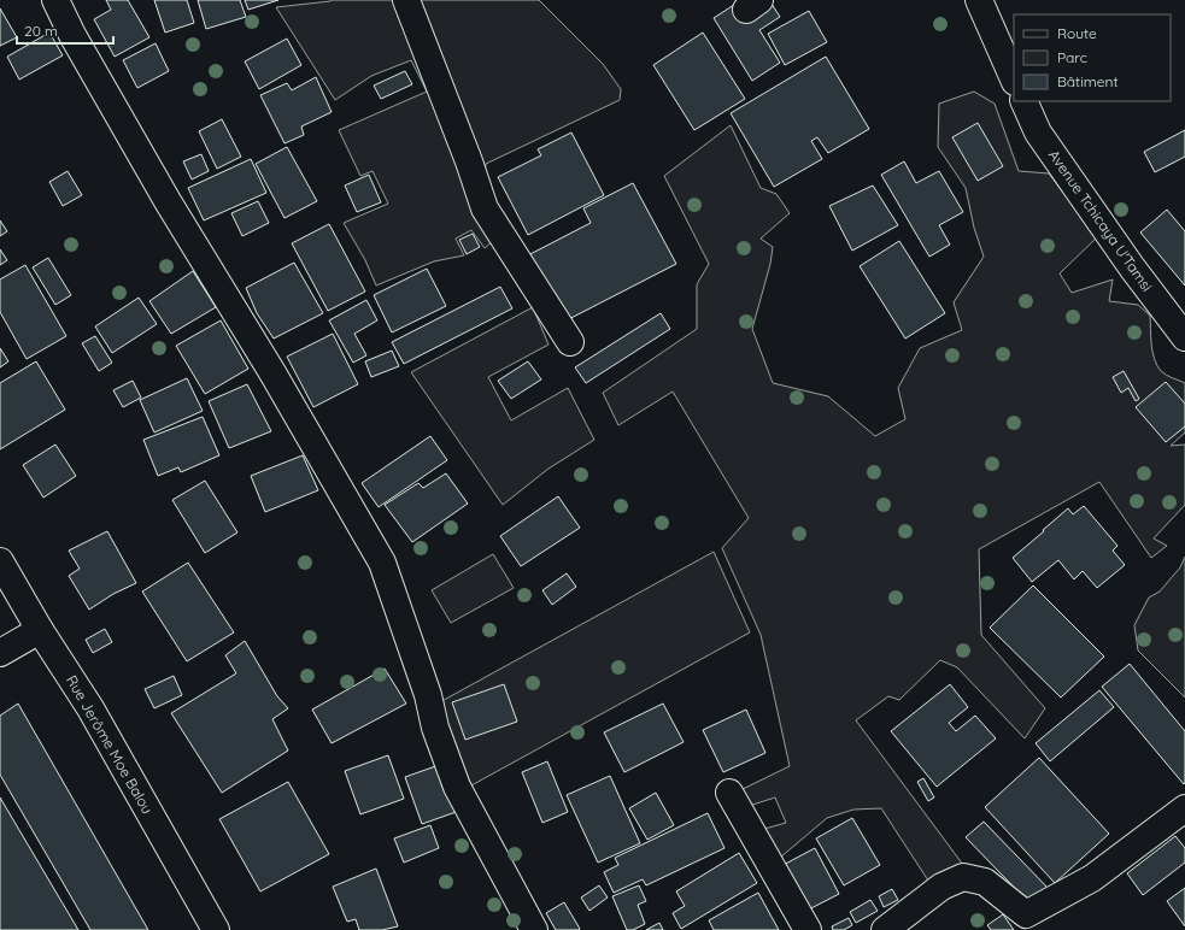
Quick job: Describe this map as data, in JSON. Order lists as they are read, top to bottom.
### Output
{
  "streets": {
    "street": ["Avenue Tchicaya U'Tamsi", "Rue Jerôme Moe Balou"]
  },
  "legend": ["Route", "Parc", "Bâtiment"],
  "scale_bar": "20 m"
}
